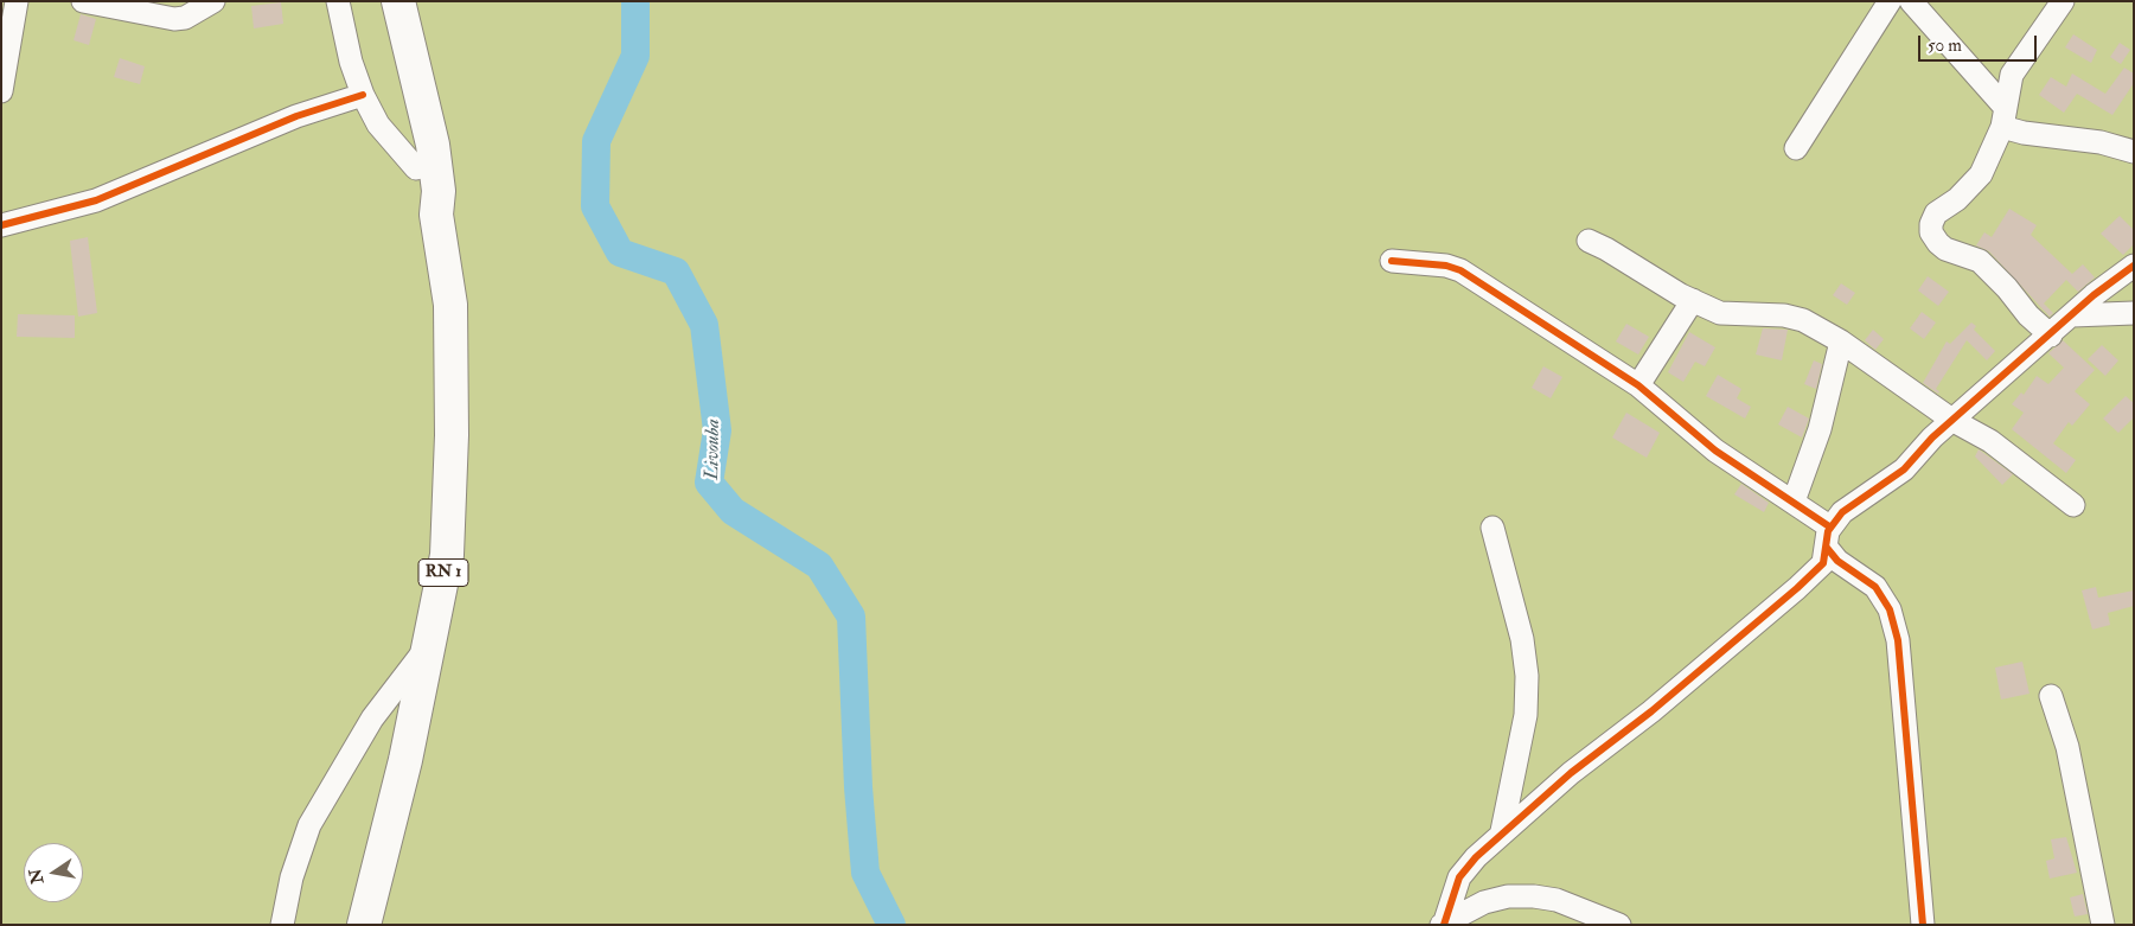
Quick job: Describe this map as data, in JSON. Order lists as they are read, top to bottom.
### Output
{
  "streets": {
    "highway": ["RN 1"]
  },
  "water": ["Livouba"],
  "scale_bar": "50 m",
  "north": "left"
}
